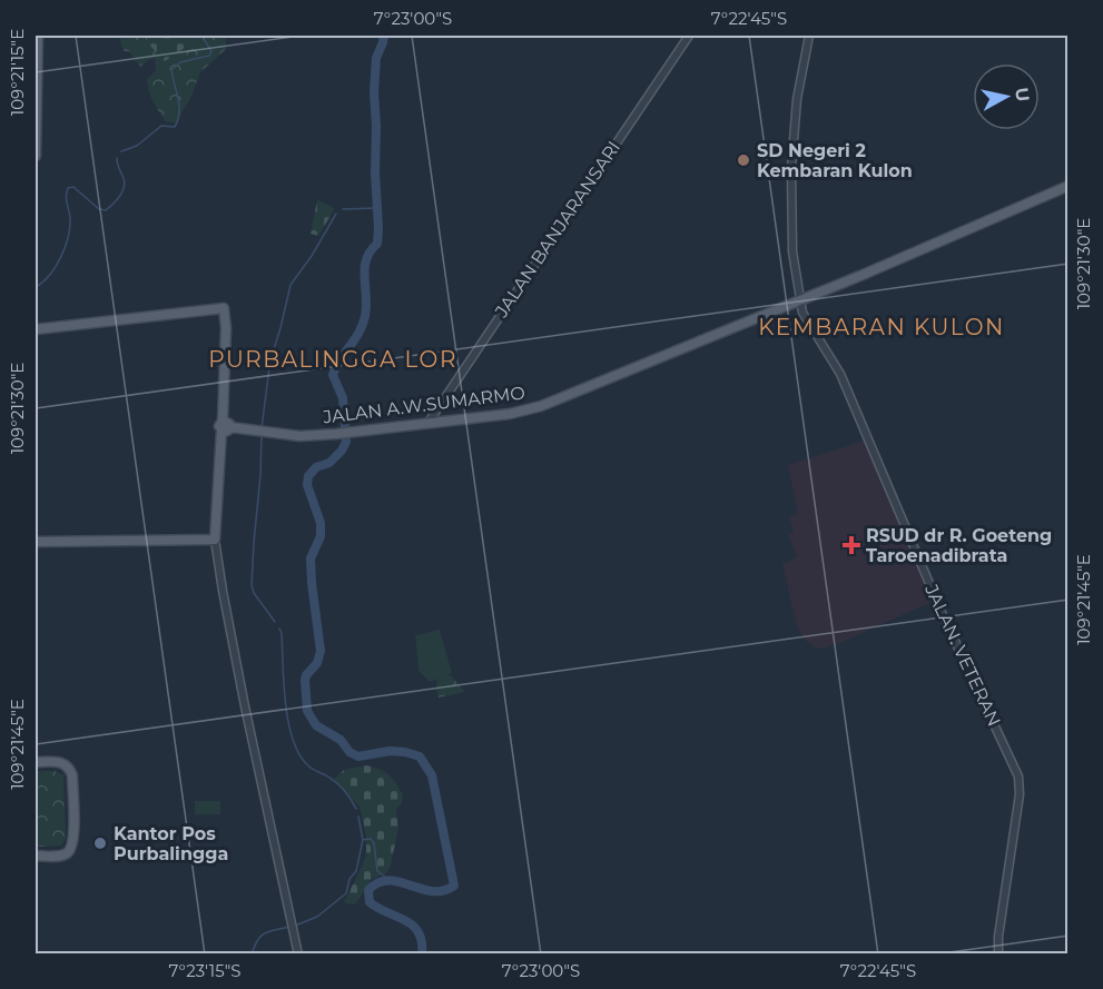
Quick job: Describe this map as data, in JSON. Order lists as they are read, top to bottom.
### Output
{
  "streets": {
    "main road": ["JALAN A.W.SUMARMO"],
    "street": ["JALAN BANJARANSARI", "JALAN. VETERAN"]
  },
  "crossings": [
    ["JALAN BANJARANSARI", "JALAN A.W.SUMARMO"],
    ["JALAN A.W.SUMARMO", "JALAN. VETERAN"]
  ],
  "districts": ["KEMBARAN KULON", "PURBALINGGA LOR"],
  "places": {
    "other": ["SD Negeri 2 Kembaran Kulon", "Kantor Pos Purbalingga"],
    "health": ["RSUD dr R. Goeteng Taroenadibrata"]
  },
  "north": "right",
  "coordinates": [
    "7°23'00\"S",
    "7°22'45\"S",
    "109°21'15\"E",
    "109°21'30\"E",
    "109°21'45\"E",
    "7°23'15\"S"
  ]
}
